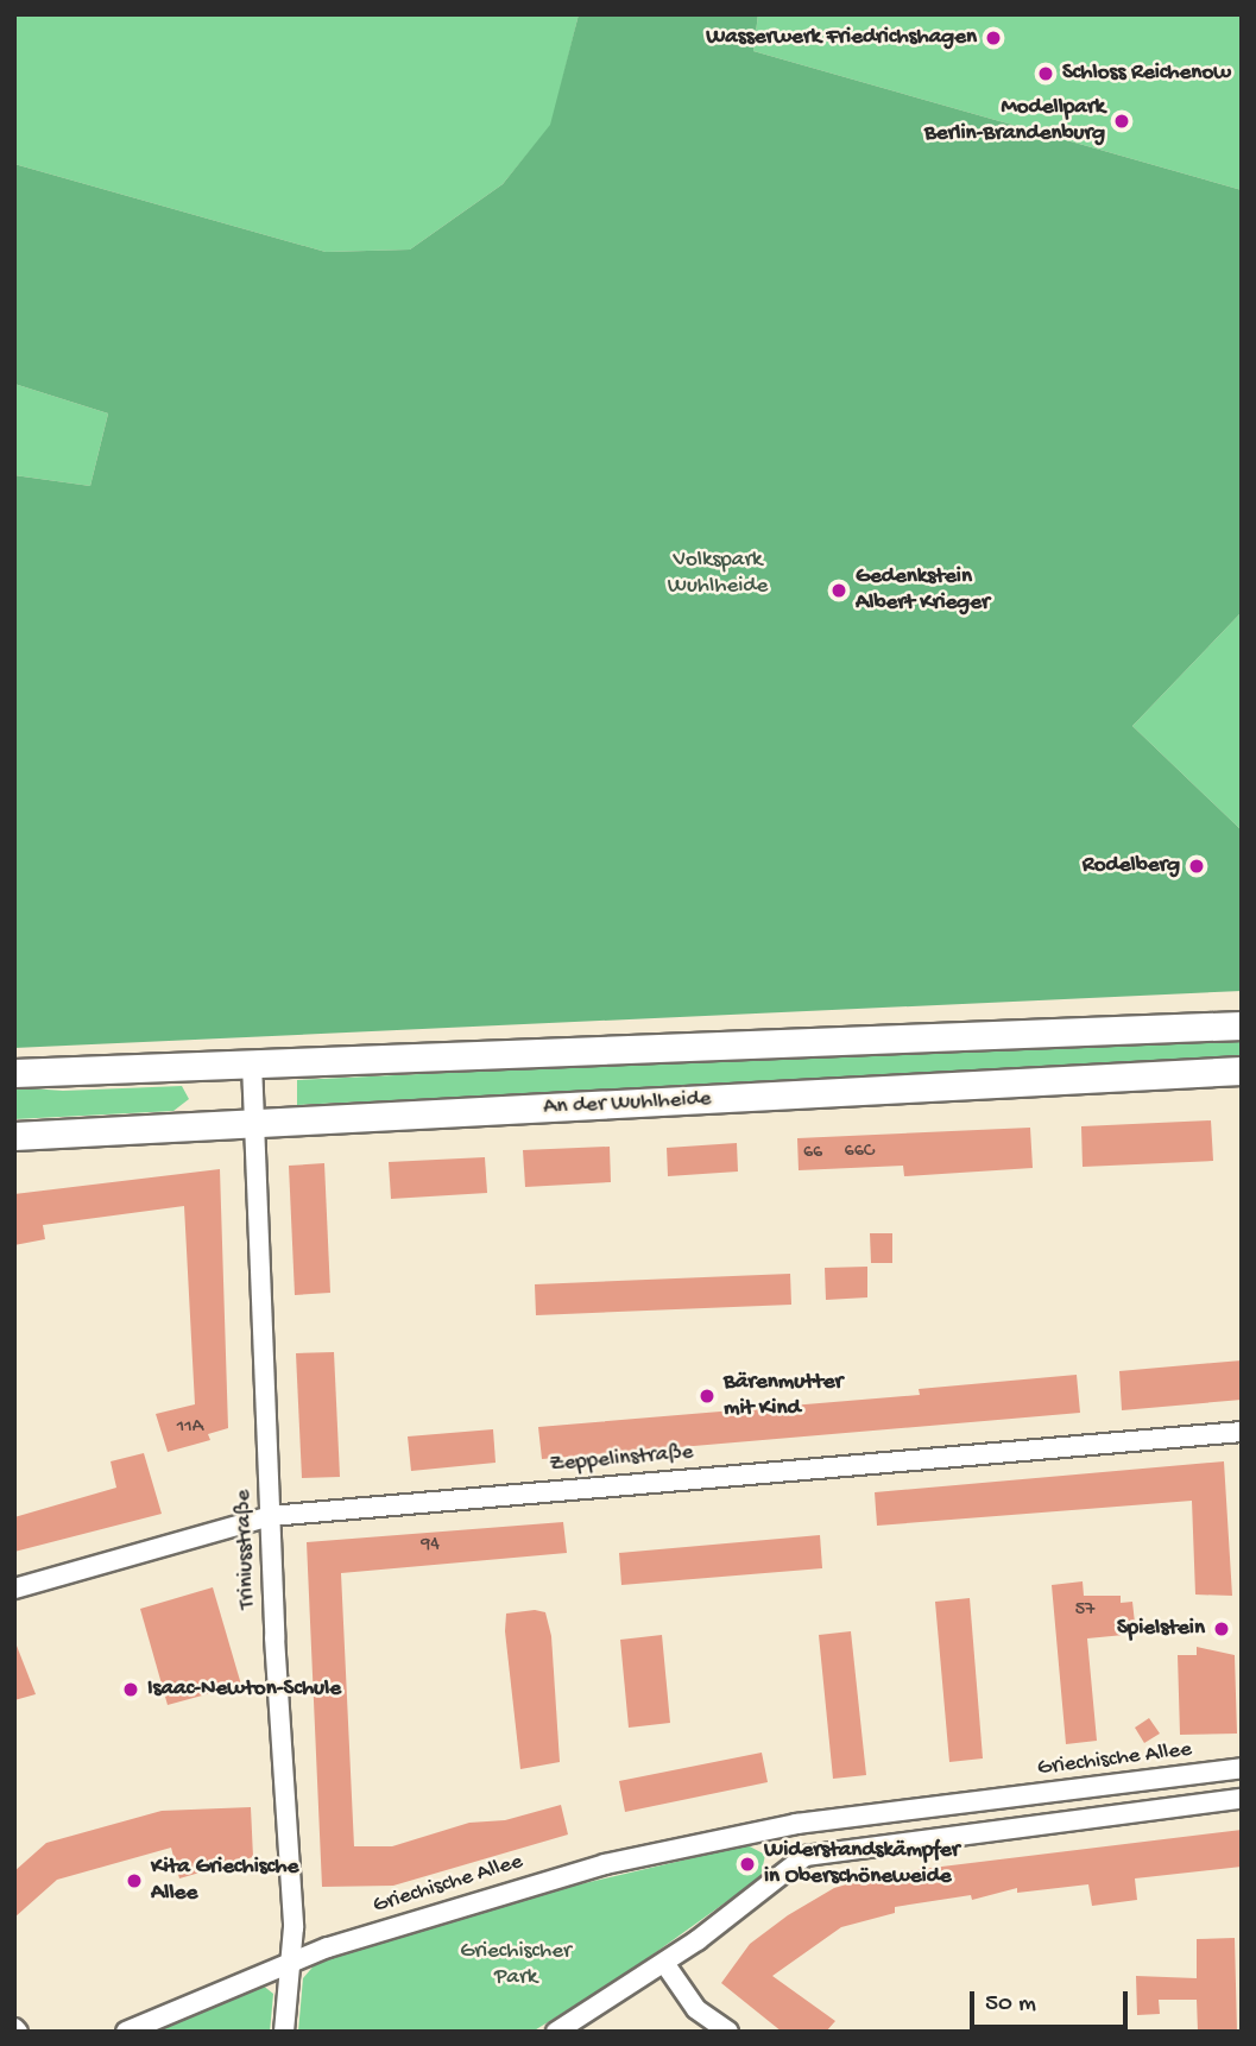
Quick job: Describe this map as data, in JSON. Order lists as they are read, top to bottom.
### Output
{
  "streets": {
    "main road": ["An der Wuhlheide"],
    "street": ["Zeppelinstraße", "Triniusstraße", "Griechische Allee"]
  },
  "crossings": [
    ["An der Wuhlheide", "Triniusstraße"],
    ["Zeppelinstraße", "Triniusstraße"],
    ["Triniusstraße", "Griechische Allee"]
  ],
  "parks": ["Volkspark Wuhlheide", "Griechischer Park"],
  "places": [
    "Wasserwerk Friedrichshagen",
    "Schloss Reichenow",
    "Modellpark Berlin-Brandenburg",
    "Gedenkstein Albert Krieger",
    "Rodelberg",
    "Bärenmutter mit Kind",
    "Spielstein",
    "Isaac-Newton-Schule",
    "Widerstandskämpfer in Oberschöneweide",
    "Kita Griechische Allee"
  ],
  "house_numbers": [
    "66C",
    "66",
    "11A",
    "94",
    "57"
  ],
  "scale_bar": "50 m"
}
